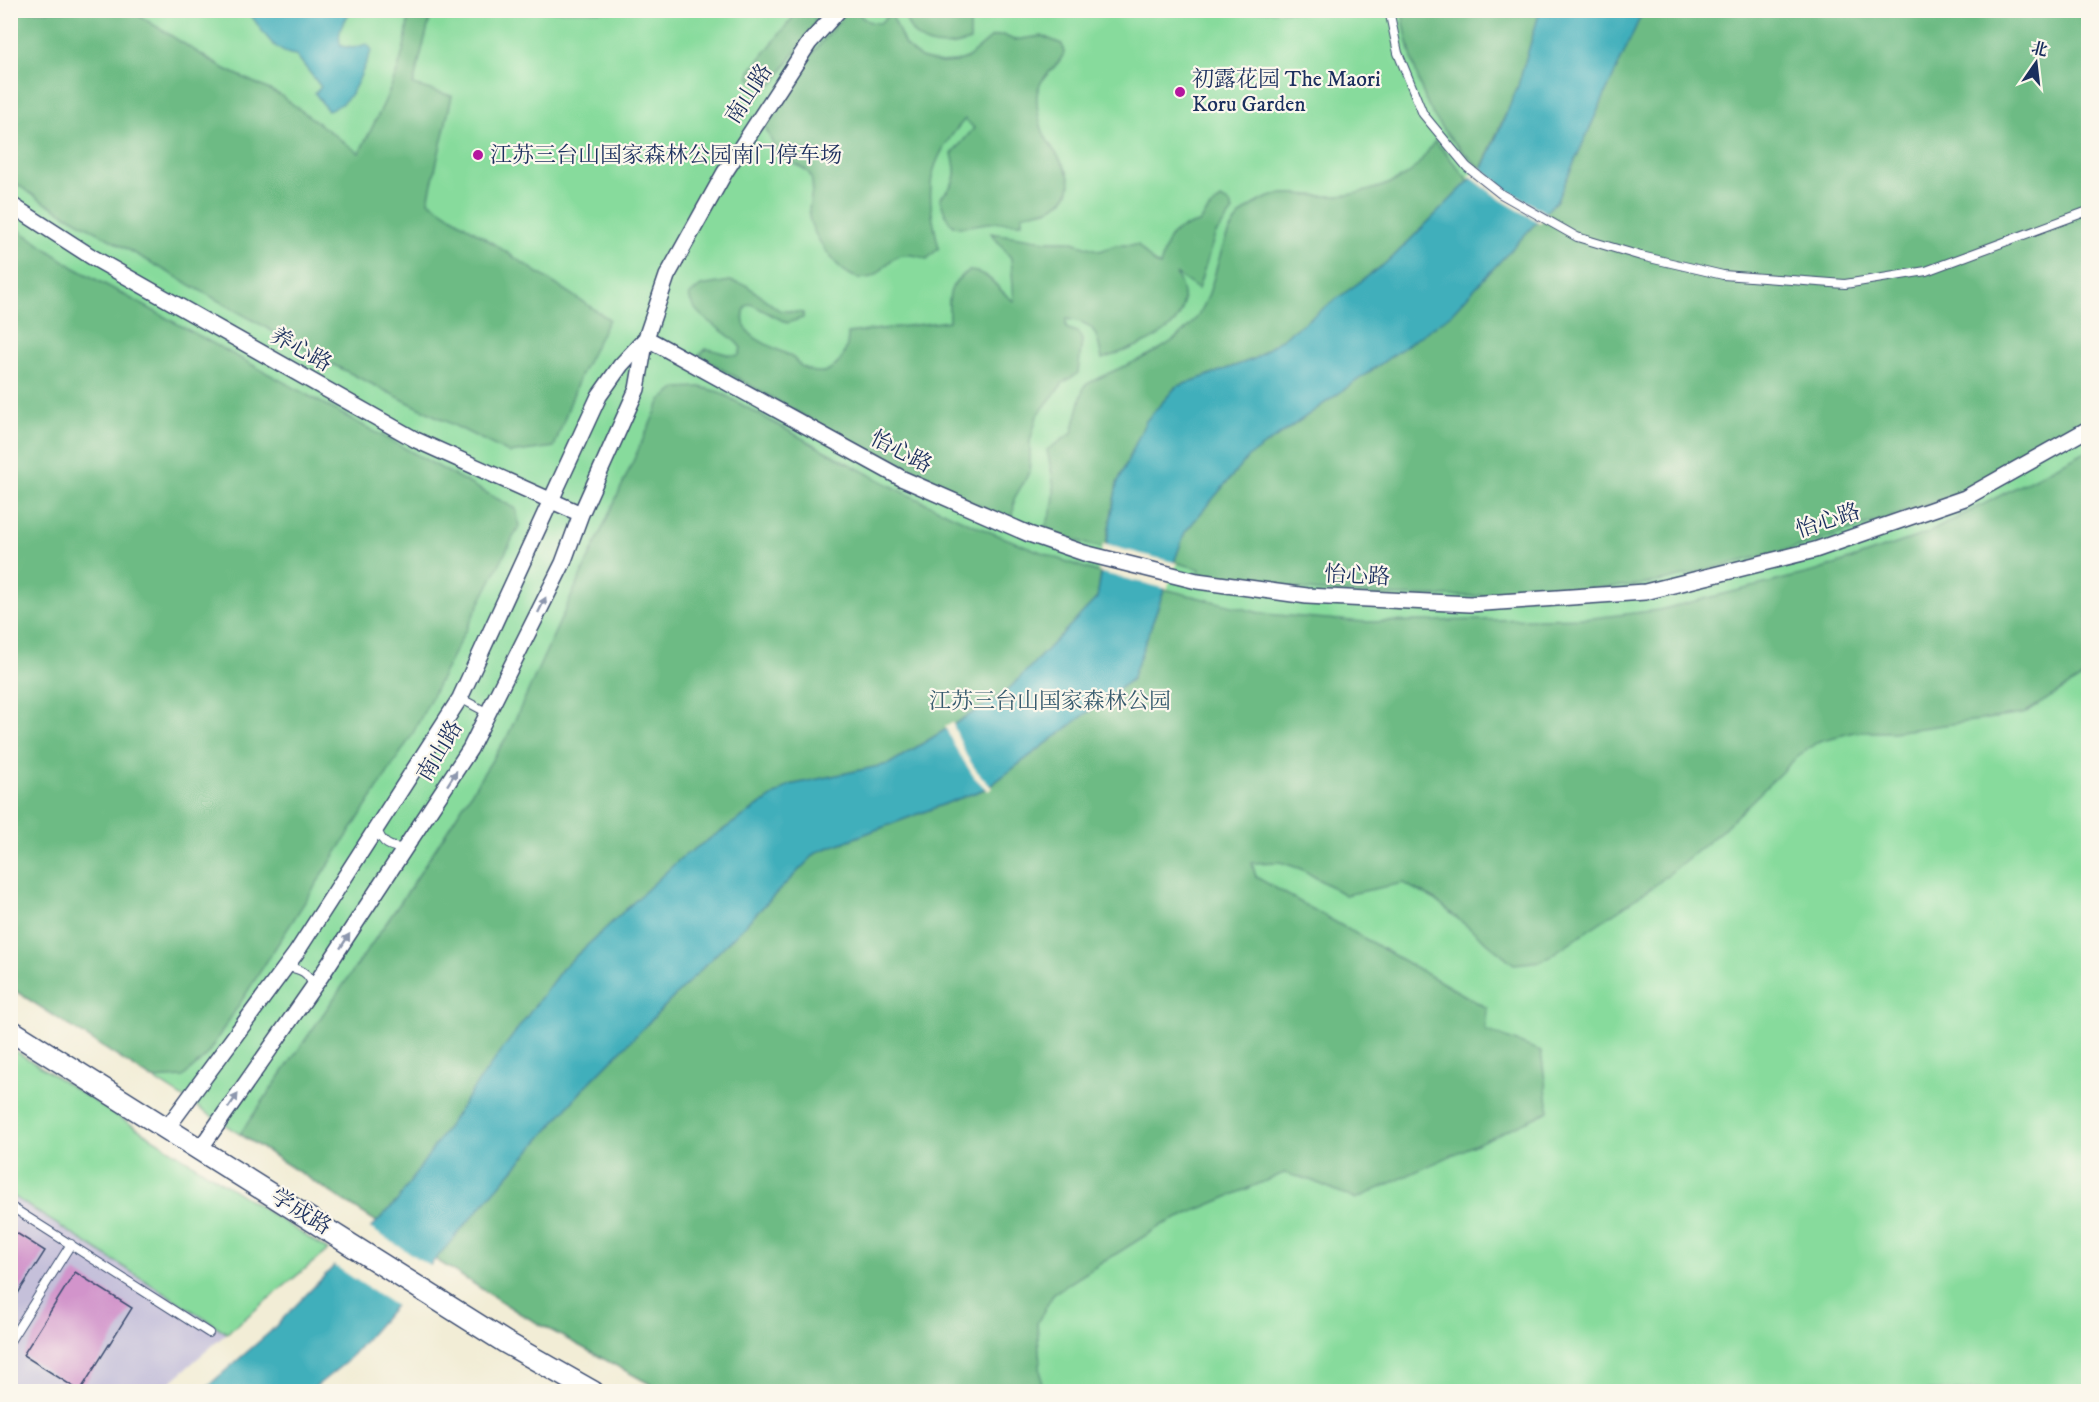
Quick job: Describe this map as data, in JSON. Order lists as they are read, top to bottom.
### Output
{
  "streets": {
    "street": [
      "南山路",
      "养心路",
      "怡心路",
      "学成路"
    ]
  },
  "crossings": [
    ["南山路", "养心路"],
    ["南山路", "怡心路"],
    ["南山路", "学成路"]
  ],
  "parks": ["江苏三台山国家森林公园"],
  "places": ["初露花园 The Maori Koru Garden", "江苏三台山国家森林公园南门停车场"],
  "north": "top"
}
